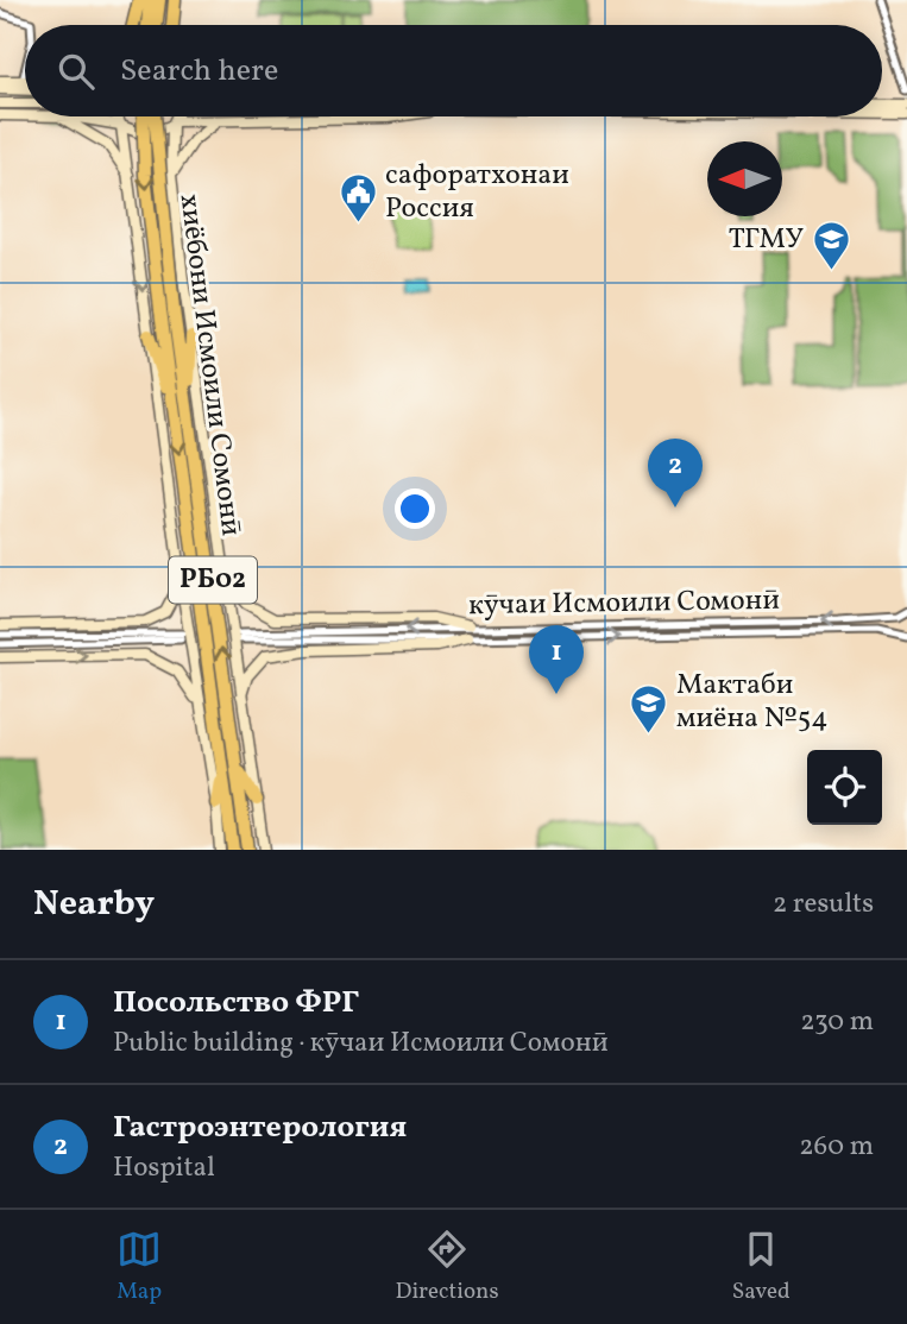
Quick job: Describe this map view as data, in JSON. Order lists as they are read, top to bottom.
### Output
{
  "streets": {
    "highway": ["хиёбони Исмоили Сомонӣ", "РБ02"],
    "street": ["кӯчаи Исмоили Сомонӣ"]
  },
  "places": {
    "public building": ["сафоратхонаи Россия"],
    "school or university": ["ТГМУ", "Мактаби миёна №54"]
  },
  "north": "left",
  "page": {
    "search": "Search here",
    "pins": ["2", "1"],
    "heading": ["Nearby", "2 results"],
    "list": [
      {
        "mark": "1",
        "name": "Посольство ФРГ",
        "note": "Public building · кӯчаи Исмоили Сомонӣ",
        "value": "230 m"
      },
      {
        "mark": "2",
        "name": "Гастроэнтерология",
        "note": "Hospital",
        "value": "260 m"
      }
    ],
    "nav": ["Map", "Directions", "Saved"]
  }
}
